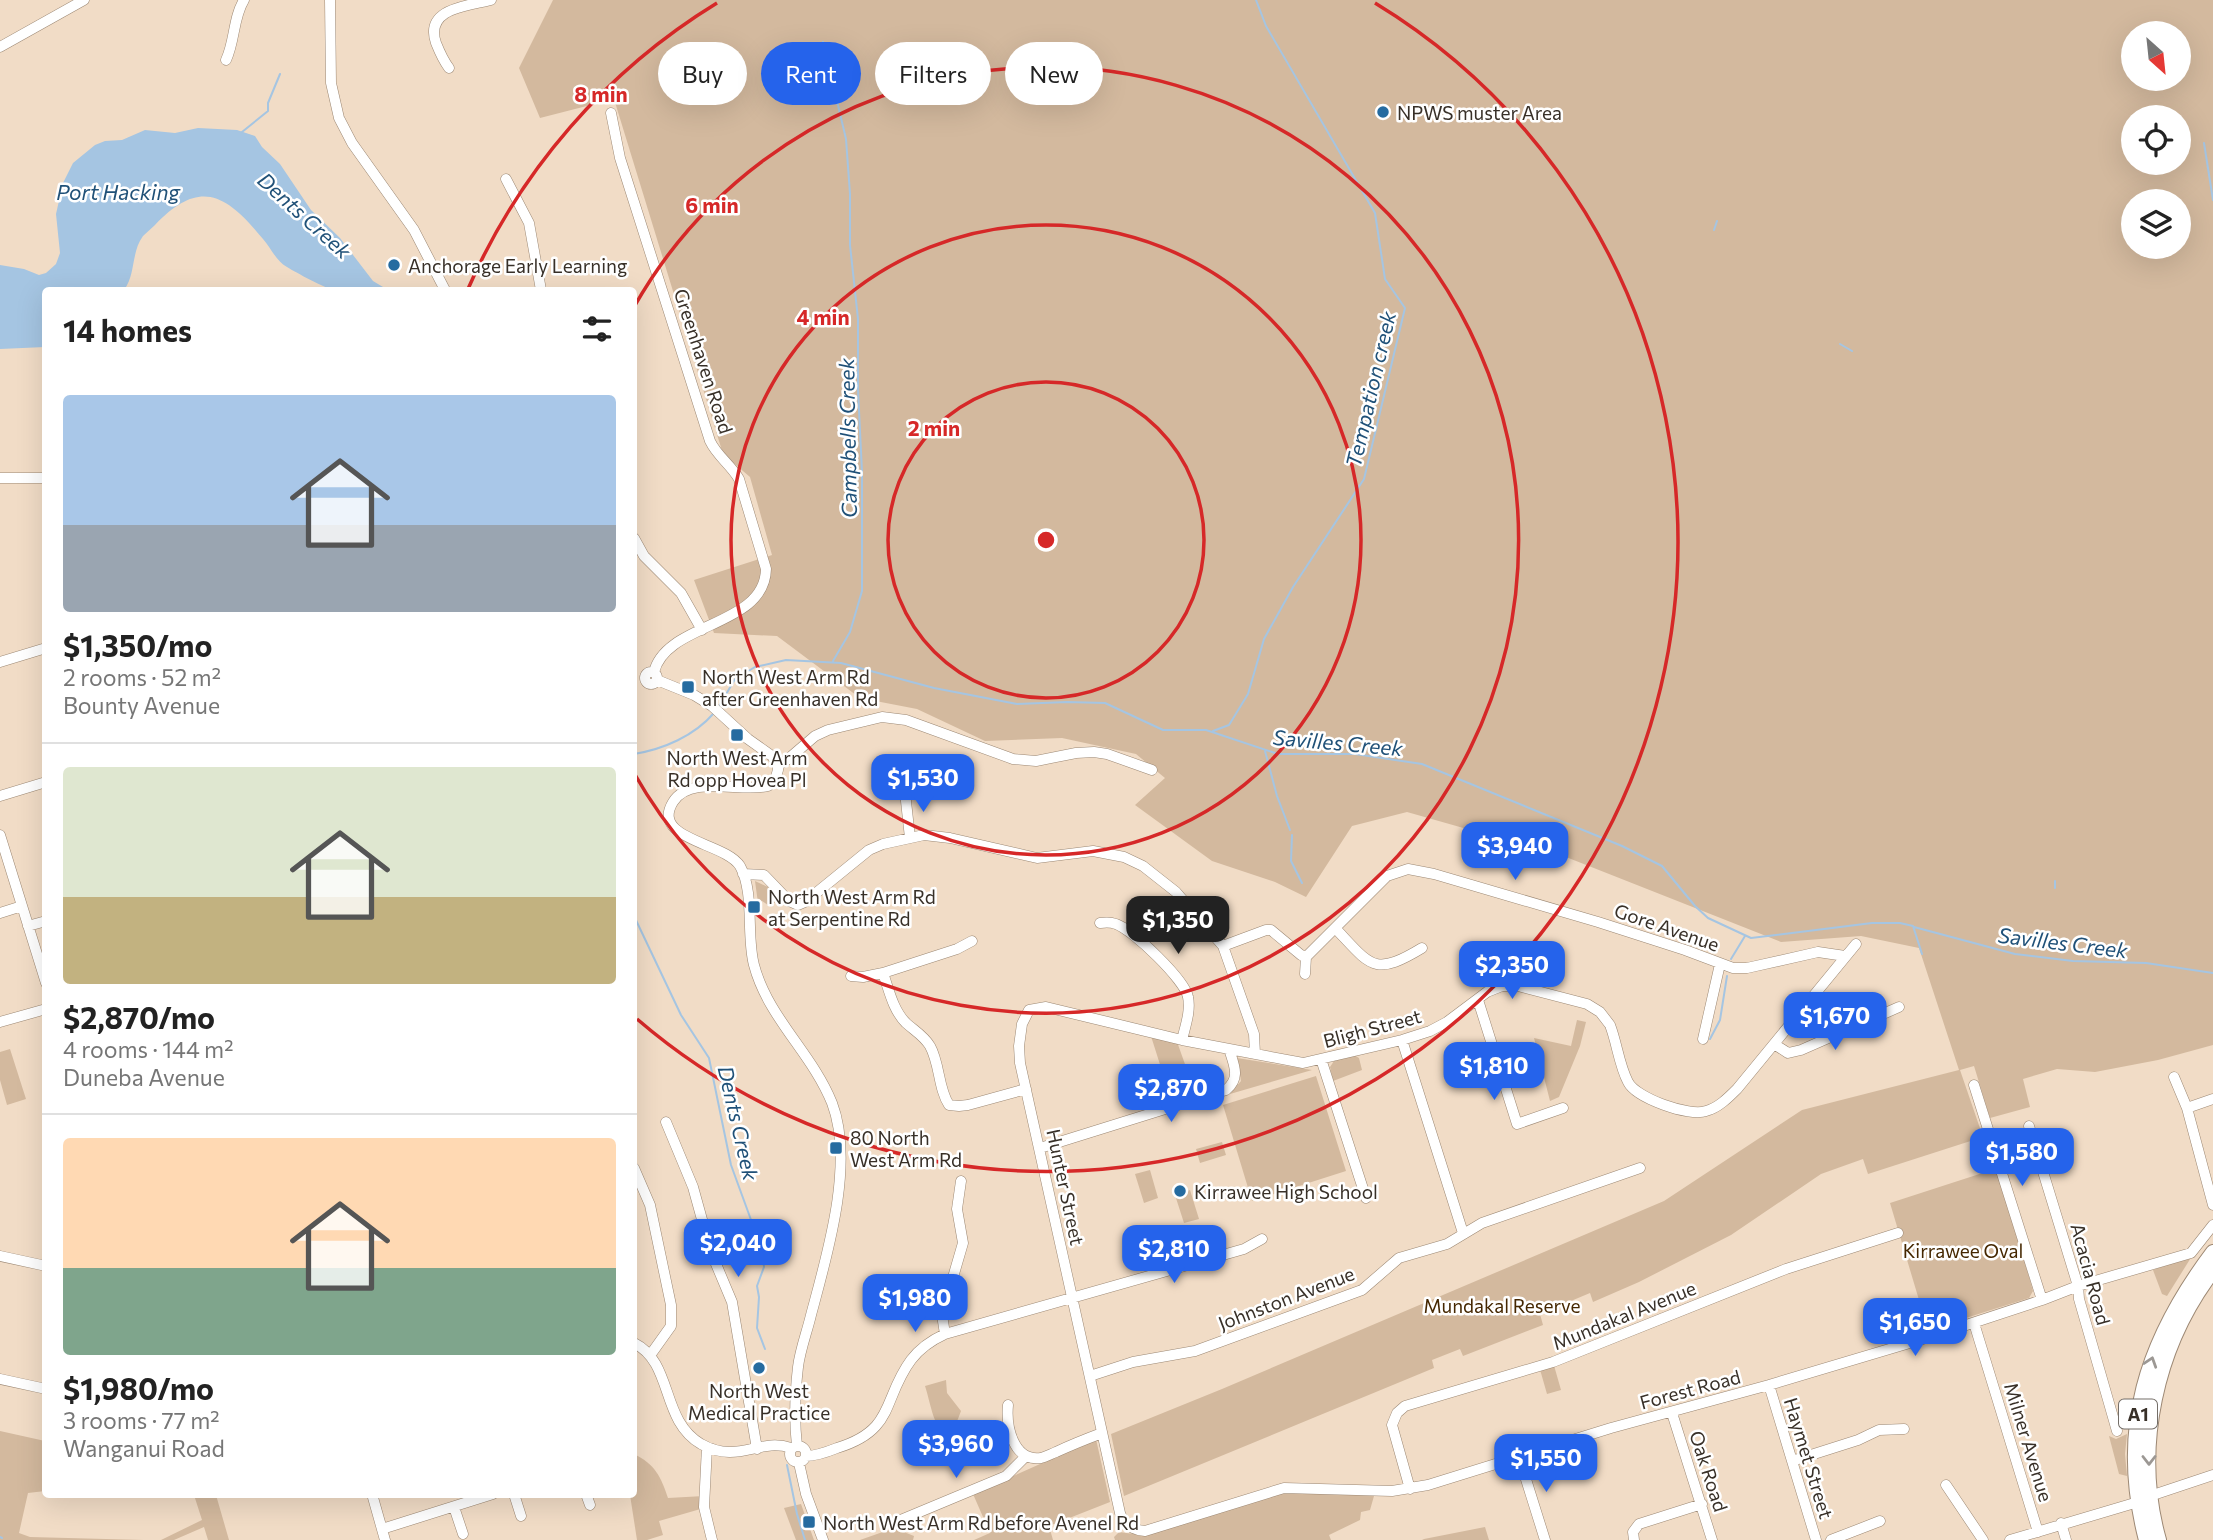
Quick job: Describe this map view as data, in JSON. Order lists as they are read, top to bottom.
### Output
{
  "streets": {
    "highway": ["A1"],
    "street": [
      "Greenhaven Road",
      "Gore Avenue",
      "Bligh Street",
      "Hunter Street",
      "Acacia Road",
      "Johnston Avenue",
      "Mundakal Avenue",
      "Forest Road",
      "Milner Avenue",
      "Haymet Street",
      "Oak Road"
    ]
  },
  "crossings": [
    ["Gore Avenue", "Bligh Street"],
    ["Bligh Street", "Hunter Street"],
    ["Hunter Street", "Johnston Avenue"],
    ["Hunter Street", "Forest Road"],
    ["Acacia Road", "Forest Road"],
    ["Mundakal Avenue", "Forest Road"],
    ["Forest Road", "Milner Avenue"],
    ["Forest Road", "Haymet Street"],
    ["Forest Road", "Oak Road"]
  ],
  "water": [
    "Port Hacking",
    "Dents Creek",
    "Tempation creek",
    "Campbells Creek",
    "Savilles Creek"
  ],
  "parks": ["Kirrawee Oval", "Mundakal Reserve"],
  "places": {
    "other": [
      "NPWS muster Area",
      "Anchorage Early Learning",
      "Kirrawee High School",
      "North West Medical Practice"
    ],
    "transit": [
      "North West Arm Rd after Greenhaven Rd",
      "North West Arm Rd opp Hovea Pl",
      "North West Arm Rd at Serpentine Rd",
      "80 North West Arm Rd",
      "North West Arm Rd before Avenel Rd"
    ]
  },
  "north": "bottom right",
  "page": {
    "chip": [
      "Buy",
      "Rent",
      "Filters",
      "New"
    ],
    "heading": "14 homes",
    "list": [
      {
        "name": "$1,350/mo",
        "note": "2 rooms · 52 m² · Bounty Avenue"
      },
      {
        "name": "$2,870/mo",
        "note": "4 rooms · 144 m² · Duneba Avenue"
      },
      {
        "name": "$1,980/mo",
        "note": "3 rooms · 77 m² · Wanganui Road"
      }
    ],
    "price": [
      "$1,530",
      "$3,940",
      "$1,350",
      "$2,350",
      "$1,670",
      "$1,810",
      "$2,870",
      "$1,580",
      "$2,040",
      "$2,810",
      "$1,980",
      "$1,650",
      "$3,960",
      "$1,550"
    ]
  },
  "rings": [
    "8 min",
    "6 min",
    "4 min",
    "2 min"
  ]
}
